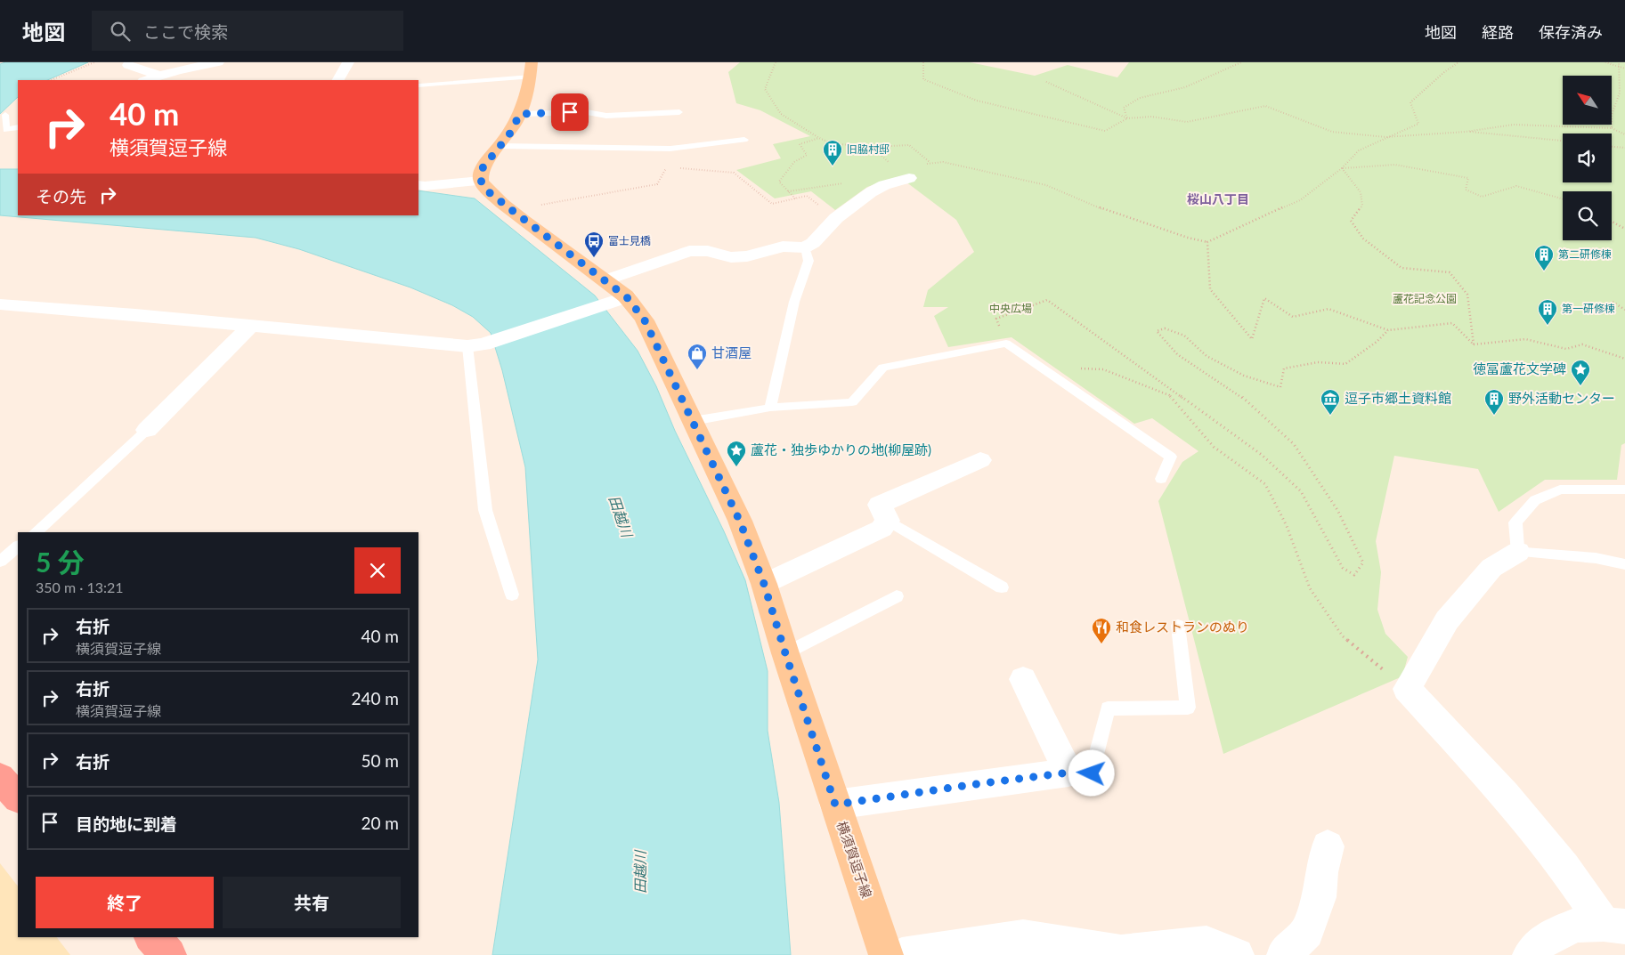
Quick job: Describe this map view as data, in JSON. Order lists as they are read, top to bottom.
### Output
{
  "streets": {
    "main road": ["横須賀逗子線"]
  },
  "districts": ["桜山八丁目"],
  "water": ["田越川"],
  "parks": ["蘆花記念公園", "中央広場"],
  "places": {
    "building": [
      "旧脇村邸",
      "第二研修棟",
      "第一研修棟",
      "野外活動センター"
    ],
    "bus stop": ["富士見橋"],
    "shop": ["甘酒屋"],
    "place": ["徳冨蘆花文学碑", "蘆花・独歩ゆかりの地(柳屋跡)"],
    "museum": ["逗子市郷土資料館"],
    "restaurant": ["和食レストランのぬり"]
  },
  "north": "top left",
  "page": {
    "header": "地図",
    "search": "ここで検索",
    "nav": ["地図", "経路", "保存済み"],
    "turn": ["40 m", "横須賀逗子線"],
    "then": "その先",
    "heading": ["5 分", "350 m · 13:21"],
    "list": [
      {
        "name": "右折",
        "note": "横須賀逗子線",
        "value": "40 m"
      },
      {
        "name": "右折",
        "note": "横須賀逗子線",
        "value": "240 m"
      },
      {
        "name": "右折",
        "value": "50 m"
      },
      {
        "name": "目的地に到着",
        "value": "20 m"
      }
    ],
    "buttons": ["終了", "共有"]
  }
}
